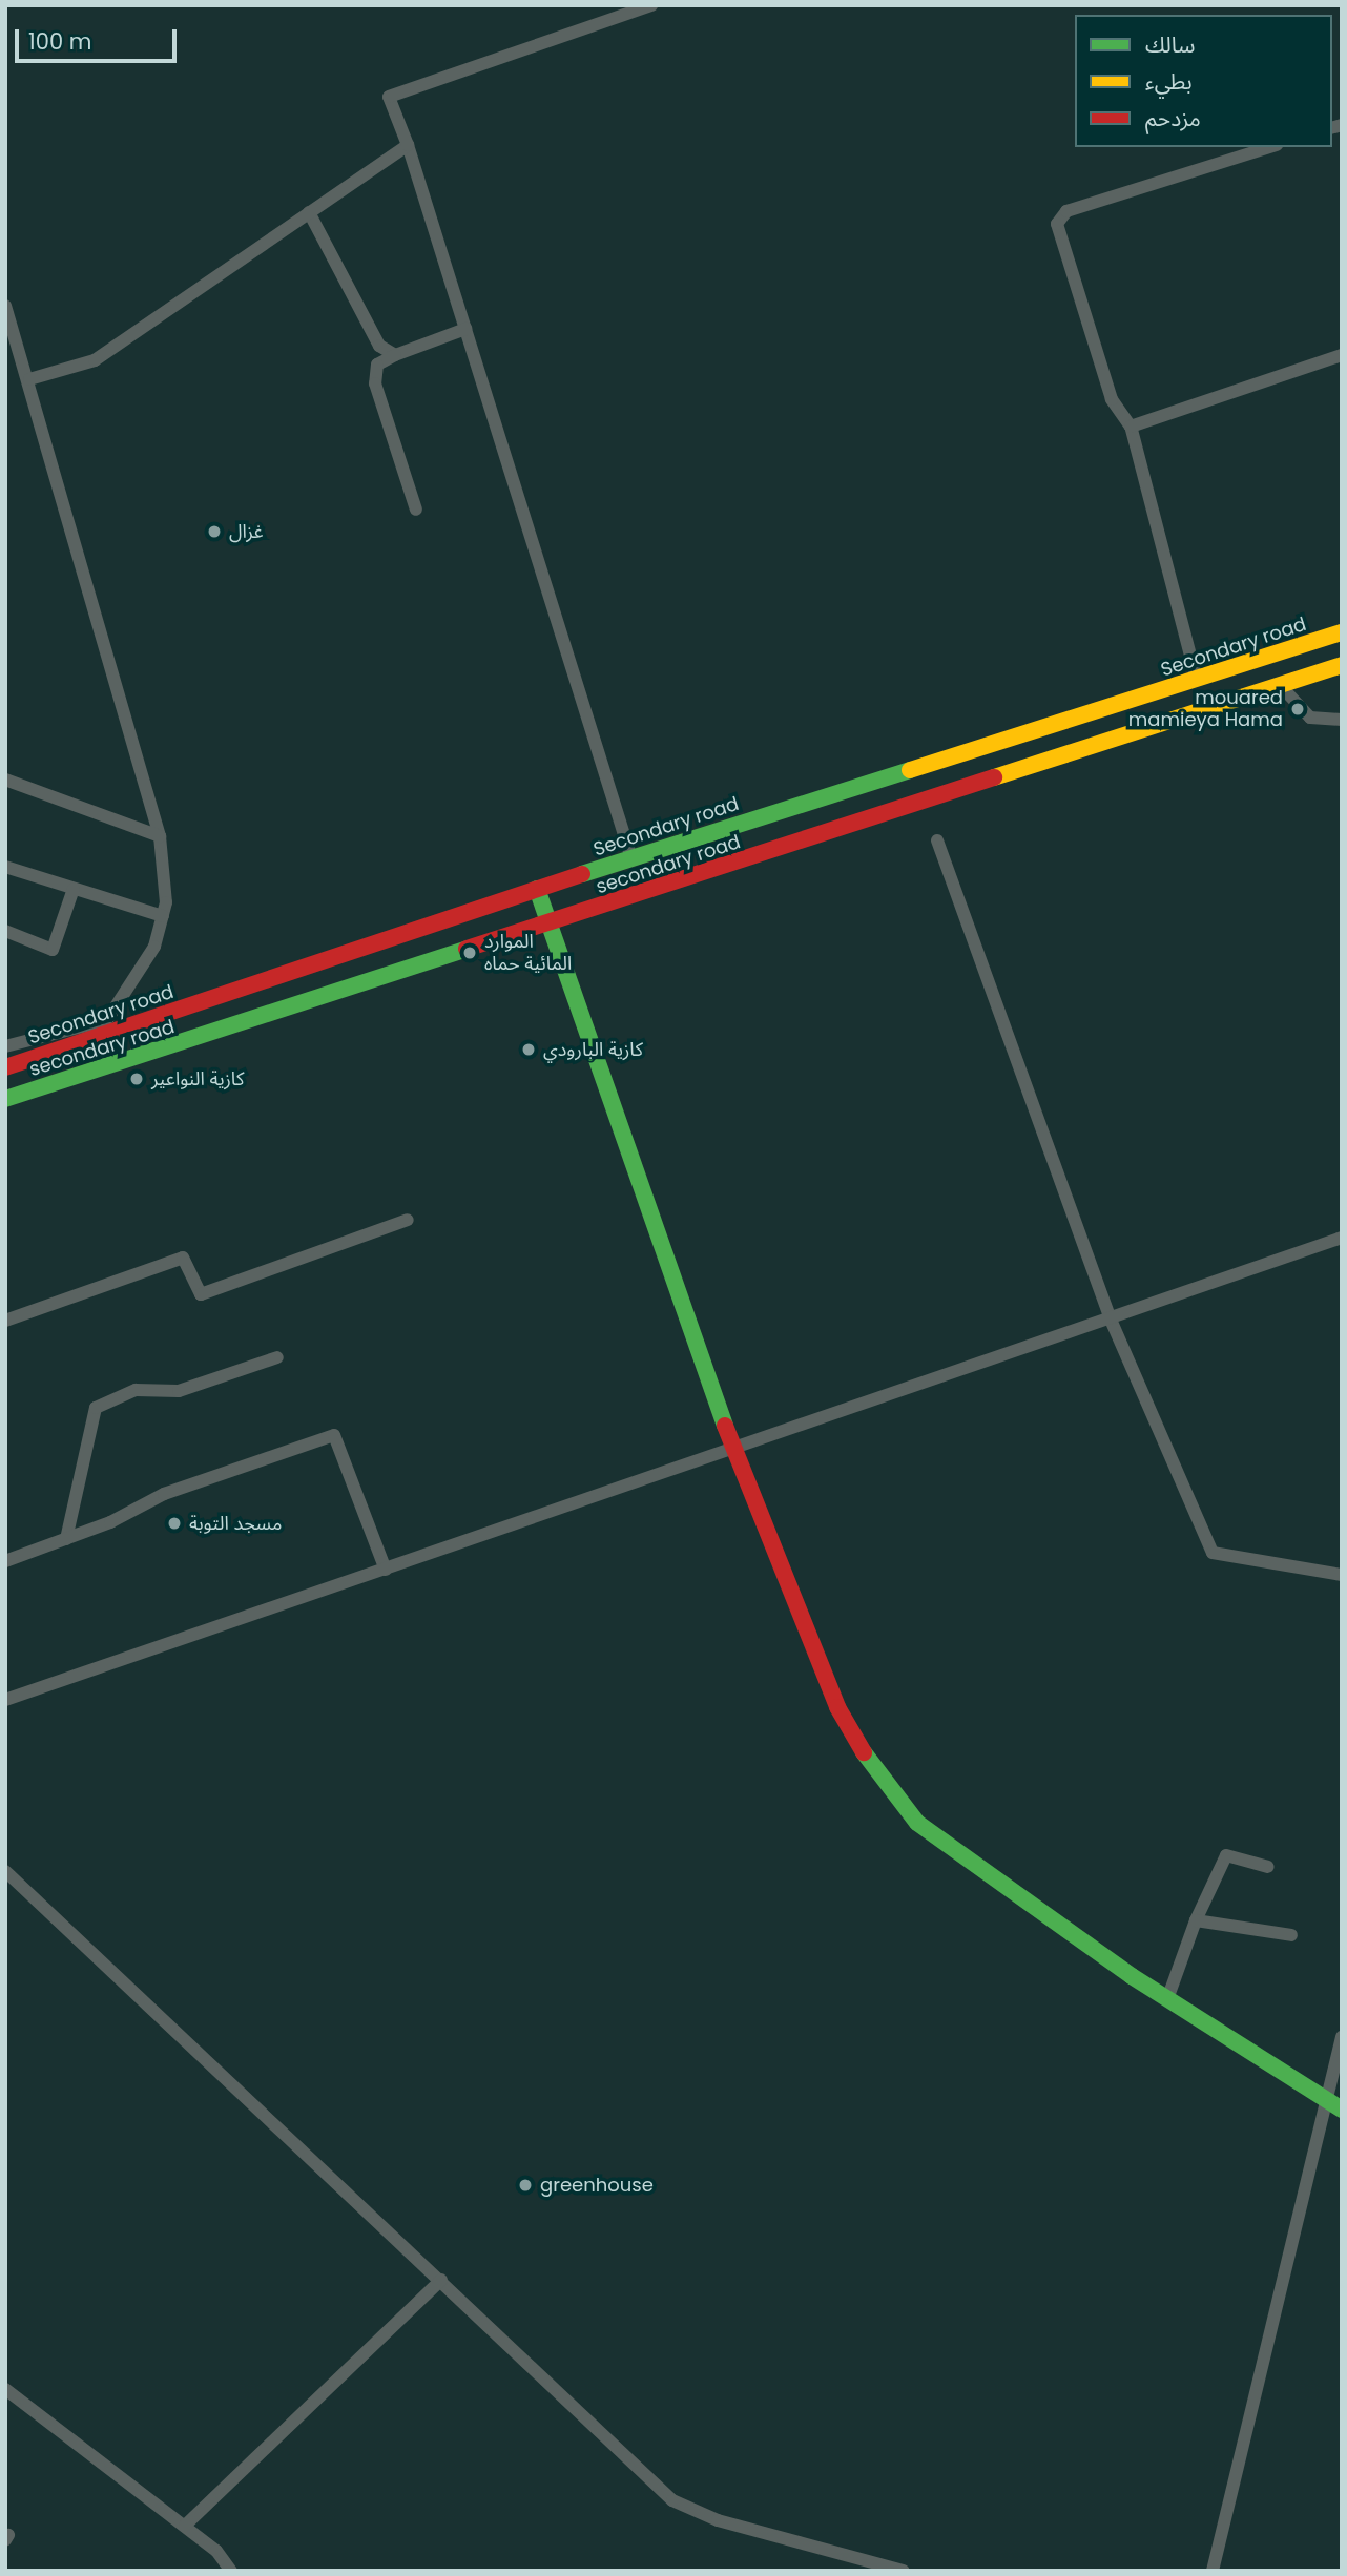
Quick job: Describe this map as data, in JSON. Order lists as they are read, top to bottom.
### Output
{
  "streets": {
    "main road": ["Secondary road", "secondary road"]
  },
  "places": [
    "غزال",
    "mouared mamieya Hama",
    "الموارد المائية حماه",
    "كازية البارودي",
    "كازية النواعير",
    "مسجد التوبة",
    "greenhouse"
  ],
  "legend": ["سالك", "بطيء", "مزدحم"],
  "scale_bar": "100 m"
}
